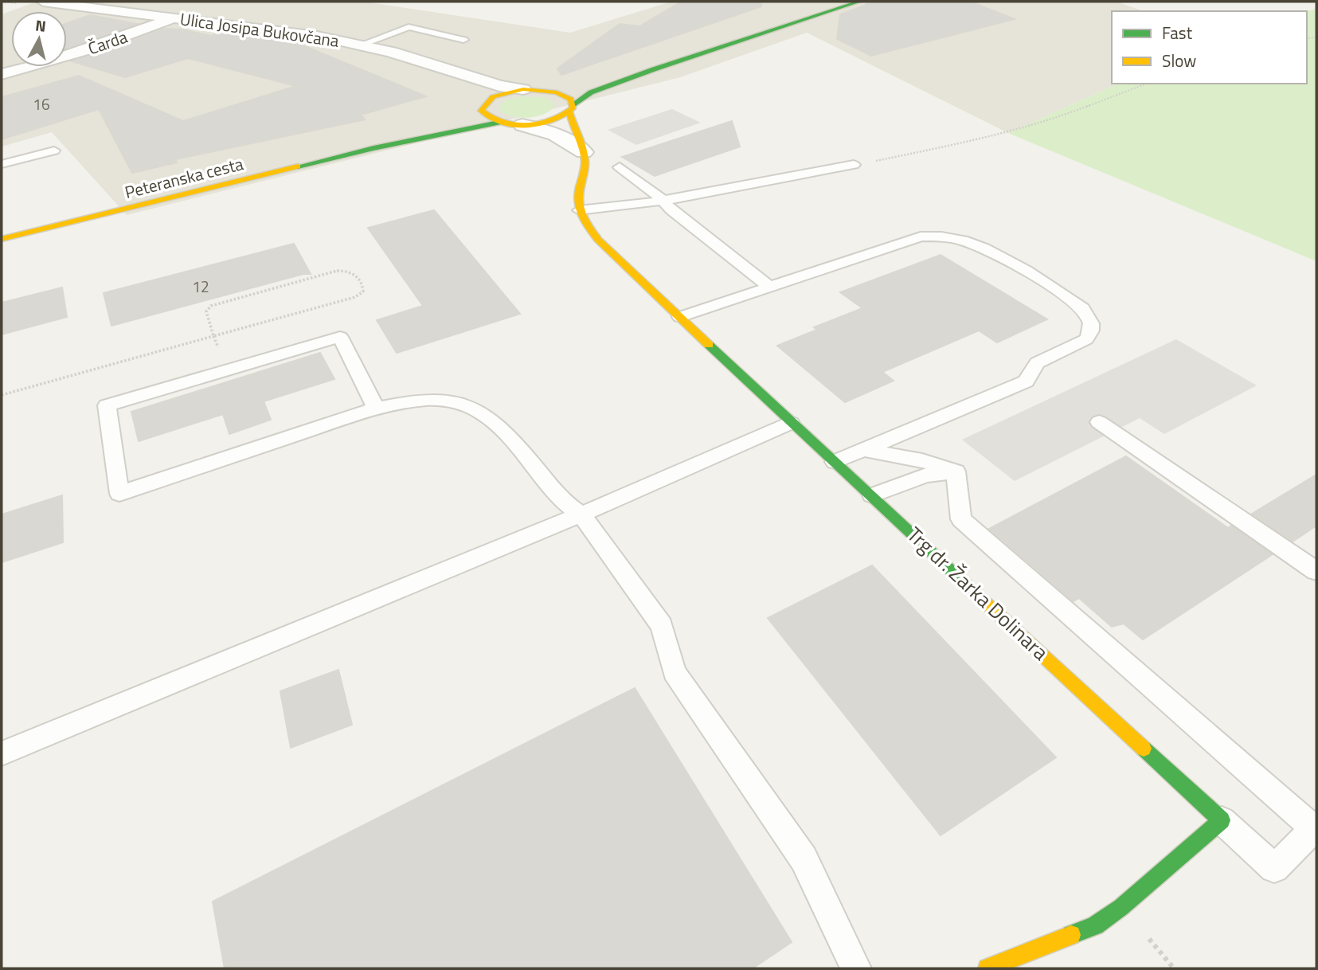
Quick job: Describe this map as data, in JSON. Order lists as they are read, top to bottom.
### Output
{
  "streets": {
    "main road": ["Peteranska cesta", "Trg dr. Žarka Dolinara"],
    "street": ["Ulica Josipa Bukovčana", "Čarda"]
  },
  "crossings": [
    ["Ulica Josipa Bukovčana", "Čarda"],
    ["Ulica Josipa Bukovčana", "Peteranska cesta"]
  ],
  "house_numbers": ["16", "12"],
  "legend": ["Fast", "Slow"],
  "north": "top"
}
